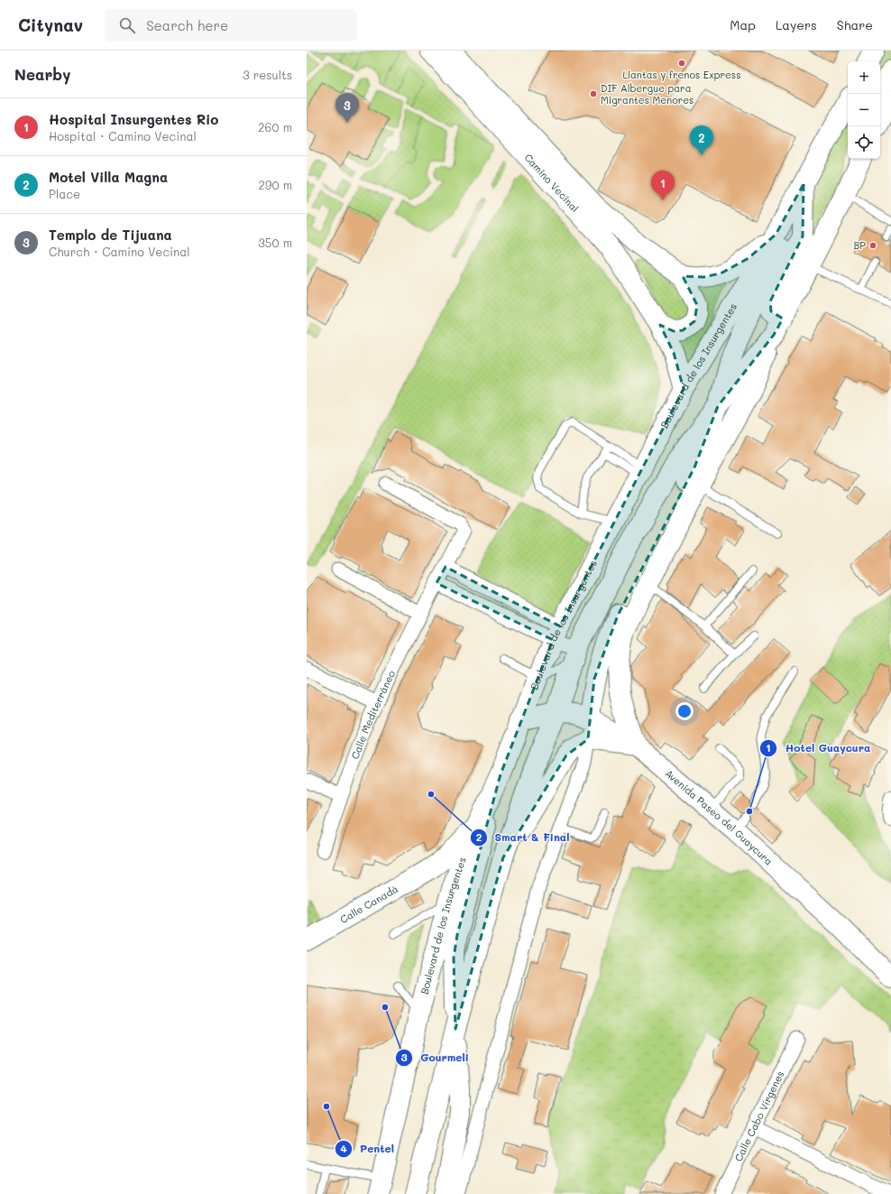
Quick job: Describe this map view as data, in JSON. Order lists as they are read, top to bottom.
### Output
{
  "streets": {
    "main road": [
      "Camino Vecinal",
      "Boulevard de los Insurgentes",
      "Avenida Paseo del Guaycura",
      "Calle Canadá"
    ],
    "street": ["Calle Mediterráneo", "Calle Cabo Vírgenes"]
  },
  "crossings": [
    ["Camino Vecinal", "Boulevard de los Insurgentes"],
    ["Boulevard de los Insurgentes", "Avenida Paseo del Guaycura"],
    ["Boulevard de los Insurgentes", "Calle Canadá"]
  ],
  "places": [
    "Llantas y frenos Express",
    "DIF Albergue para Migrantes Menores",
    "BP",
    "Smart & Final",
    "Hotel Guaycura",
    "Gourmeli",
    "Pentel"
  ],
  "page": {
    "header": "Citynav",
    "search": "Search here",
    "nav": ["Map", "Layers", "Share"],
    "heading": ["Nearby", "3 results"],
    "map_buttons": ["+", "−"],
    "pins": ["3", "2", "1"],
    "list": [
      {
        "mark": "1",
        "name": "Hospital Insurgentes Rio",
        "note": "Hospital · Camino Vecinal",
        "value": "260 m"
      },
      {
        "mark": "2",
        "name": "Motel Villa Magna",
        "note": "Place",
        "value": "290 m"
      },
      {
        "mark": "3",
        "name": "Templo de Tijuana",
        "note": "Church · Camino Vecinal",
        "value": "350 m"
      }
    ]
  }
}
